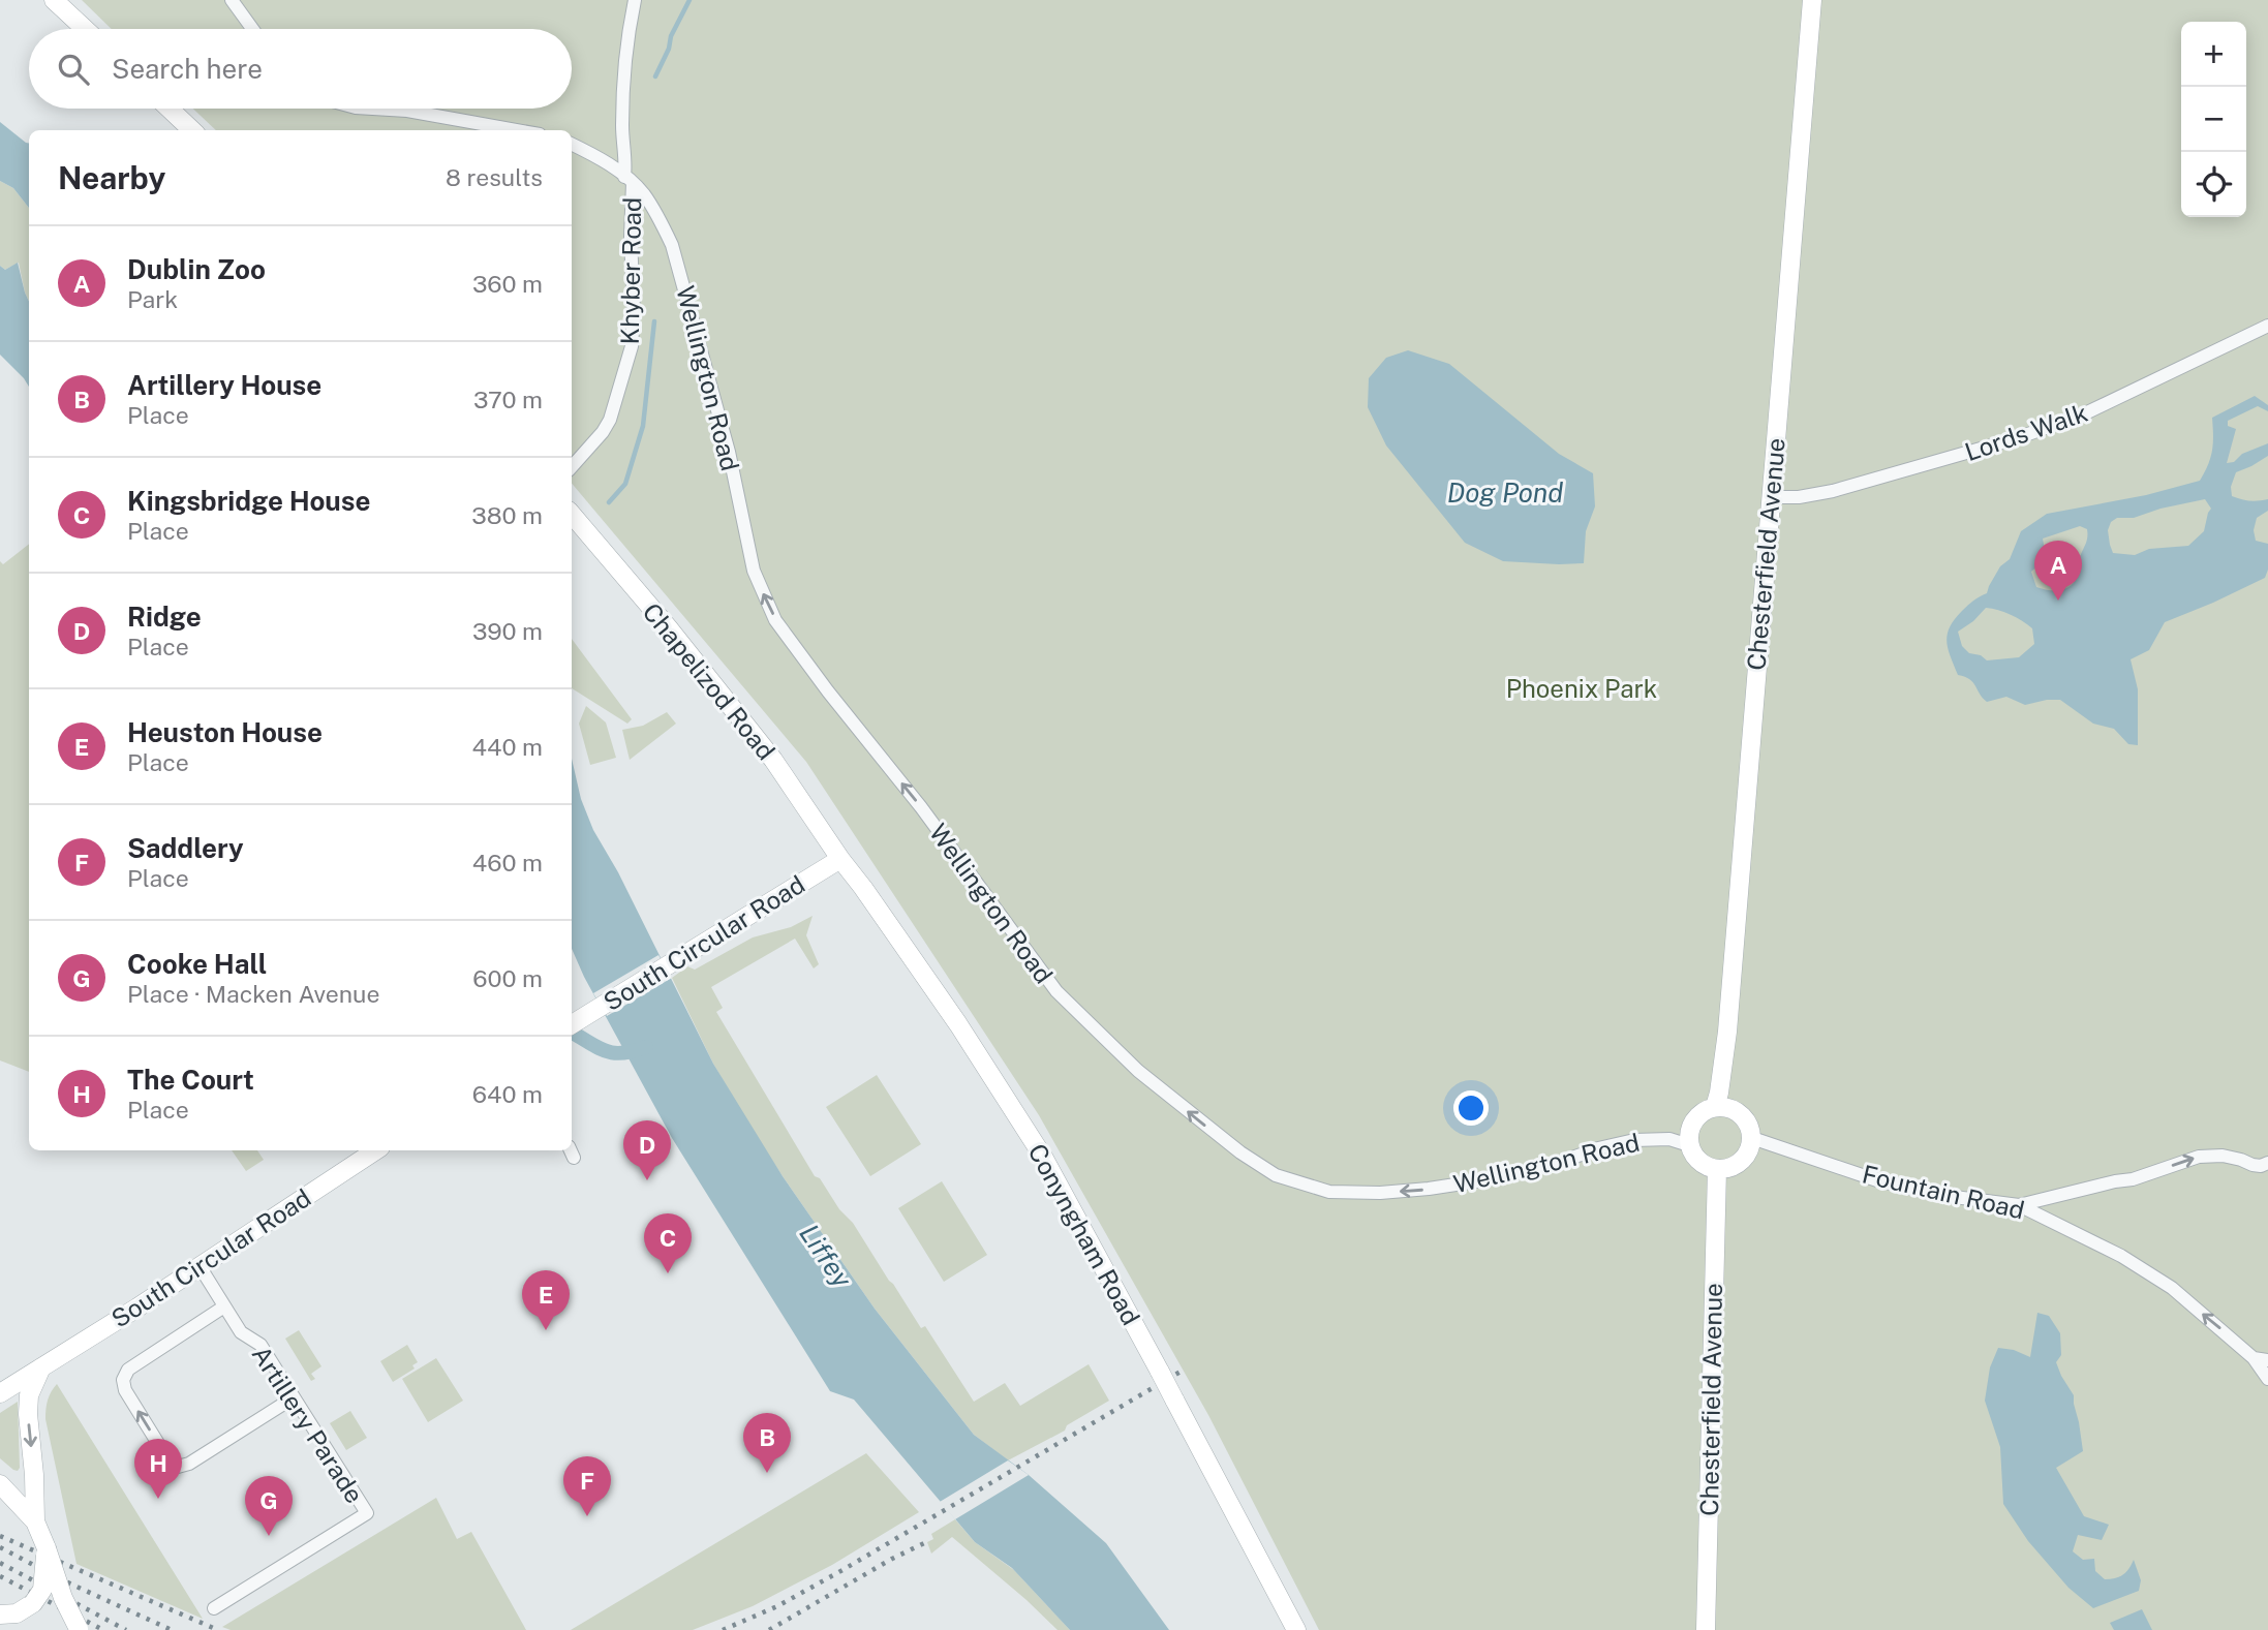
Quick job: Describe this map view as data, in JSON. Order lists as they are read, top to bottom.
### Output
{
  "streets": {
    "main road": [
      "Chesterfield Avenue",
      "Chapelizod Road",
      "South Circular Road",
      "Conyngham Road"
    ],
    "street": [
      "Khyber Road",
      "Wellington Road",
      "Lords Walk",
      "Fountain Road",
      "Artillery Parade"
    ]
  },
  "crossings": [
    ["Khyber Road", "Wellington Road"],
    ["Wellington Road", "Chesterfield Avenue"],
    ["Wellington Road", "Fountain Road"],
    ["Lords Walk", "Chesterfield Avenue"],
    ["Chesterfield Avenue", "Fountain Road"],
    ["Chapelizod Road", "South Circular Road"],
    ["Chapelizod Road", "Conyngham Road"],
    ["South Circular Road", "Conyngham Road"],
    ["South Circular Road", "Artillery Parade"]
  ],
  "one_way": ["Wellington Road", "Fountain Road"],
  "water": ["Dog Pond", "Liffey"],
  "parks": ["Phoenix Park"],
  "page": {
    "map_buttons": ["+", "−"],
    "search": "Search here",
    "heading": ["Nearby", "8 results"],
    "list": [
      {
        "mark": "A",
        "name": "Dublin Zoo",
        "note": "Park",
        "value": "360 m"
      },
      {
        "mark": "B",
        "name": "Artillery House",
        "note": "Place",
        "value": "370 m"
      },
      {
        "mark": "C",
        "name": "Kingsbridge House",
        "note": "Place",
        "value": "380 m"
      },
      {
        "mark": "D",
        "name": "Ridge",
        "note": "Place",
        "value": "390 m"
      },
      {
        "mark": "E",
        "name": "Heuston House",
        "note": "Place",
        "value": "440 m"
      },
      {
        "mark": "F",
        "name": "Saddlery",
        "note": "Place",
        "value": "460 m"
      },
      {
        "mark": "G",
        "name": "Cooke Hall",
        "note": "Place · Macken Avenue",
        "value": "600 m"
      },
      {
        "mark": "H",
        "name": "The Court",
        "note": "Place",
        "value": "640 m"
      }
    ],
    "pins": [
      "A",
      "D",
      "C",
      "E",
      "B",
      "H",
      "F",
      "G"
    ]
  }
}
